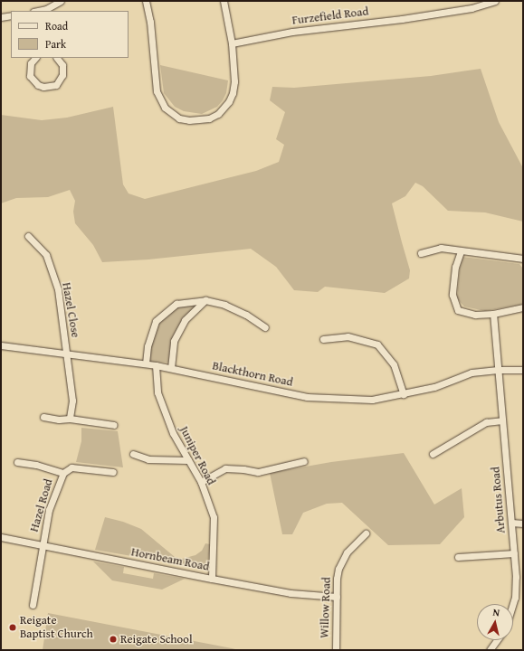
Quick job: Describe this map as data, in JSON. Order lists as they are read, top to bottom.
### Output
{
  "streets": {
    "street": [
      "Furzefield Road",
      "Hazel Close",
      "Blackthorn Road",
      "Juniper Road",
      "Arbutus Road",
      "Hazel Road",
      "Hornbeam Road",
      "Willow Road"
    ]
  },
  "crossings": [
    ["Hazel Close", "Blackthorn Road"],
    ["Blackthorn Road", "Juniper Road"],
    ["Blackthorn Road", "Arbutus Road"],
    ["Juniper Road", "Hornbeam Road"],
    ["Hazel Road", "Hornbeam Road"],
    ["Hornbeam Road", "Willow Road"]
  ],
  "places": ["Reigate Baptist Church", "Reigate School"],
  "legend": ["Road", "Park"],
  "north": "top"
}
